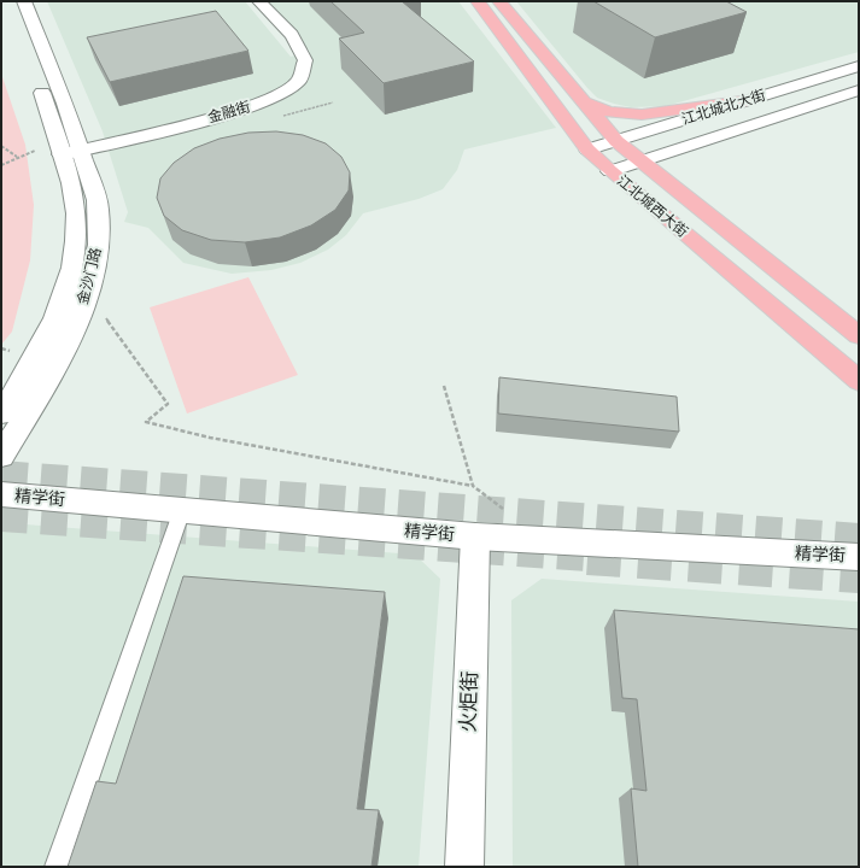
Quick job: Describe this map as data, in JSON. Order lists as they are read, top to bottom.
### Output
{
  "streets": {
    "main road": ["江北城西大街"],
    "street": [
      "江北城北大街",
      "金融街",
      "金沙门路",
      "精学街",
      "火炬街"
    ]
  },
  "crossings": [
    ["江北城北大街", "江北城西大街"],
    ["金融街", "金沙门路"],
    ["精学街", "火炬街"]
  ]
}
